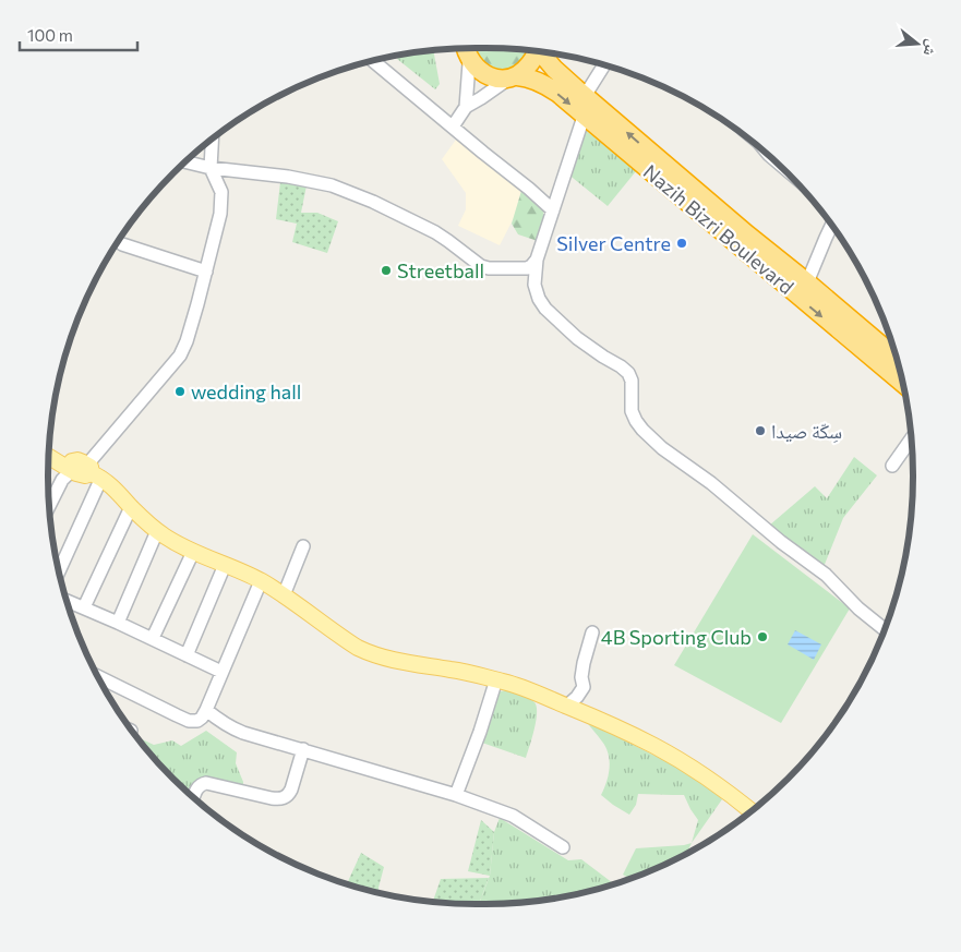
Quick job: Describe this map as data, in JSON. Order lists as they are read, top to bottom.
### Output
{
  "streets": {
    "highway": ["Nazih Bizri Boulevard"]
  },
  "places": [
    "Silver Centre",
    "Streetball",
    "wedding hall",
    "سِكّة صيدا",
    "4B Sporting Club"
  ],
  "scale_bar": "100 m",
  "north": "right"
}
